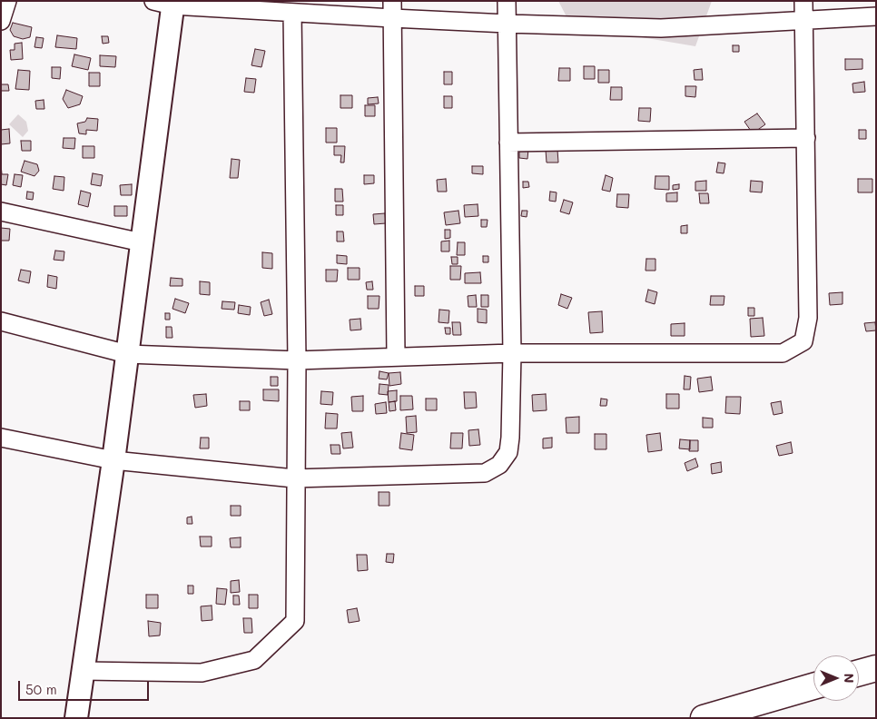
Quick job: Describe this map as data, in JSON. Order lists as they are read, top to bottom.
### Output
{
  "scale_bar": "50 m",
  "north": "right"
}
